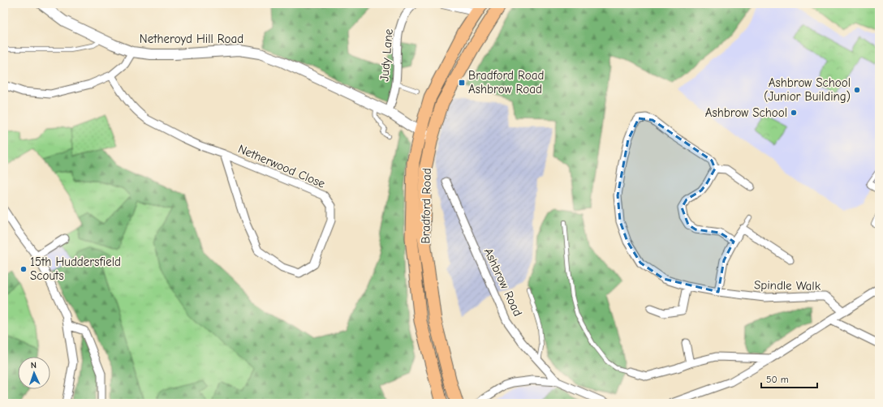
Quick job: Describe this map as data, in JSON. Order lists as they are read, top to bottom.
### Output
{
  "streets": {
    "main road": ["Bradford Road"],
    "street": [
      "Netheroyd Hill Road",
      "Judy Lane",
      "Netherwood Close",
      "Ashbrow Road",
      "Spindle Walk"
    ]
  },
  "crossings": [
    ["Netheroyd Hill Road", "Judy Lane"],
    ["Netheroyd Hill Road", "Netherwood Close"],
    ["Netheroyd Hill Road", "Bradford Road"]
  ],
  "places": {
    "transit": ["Bradford Road Ashbrow Road"],
    "other": ["Ashbrow School (Junior Building)", "Ashbrow School", "15th Huddersfield Scouts"]
  },
  "scale_bar": "50 m",
  "north": "top"
}
